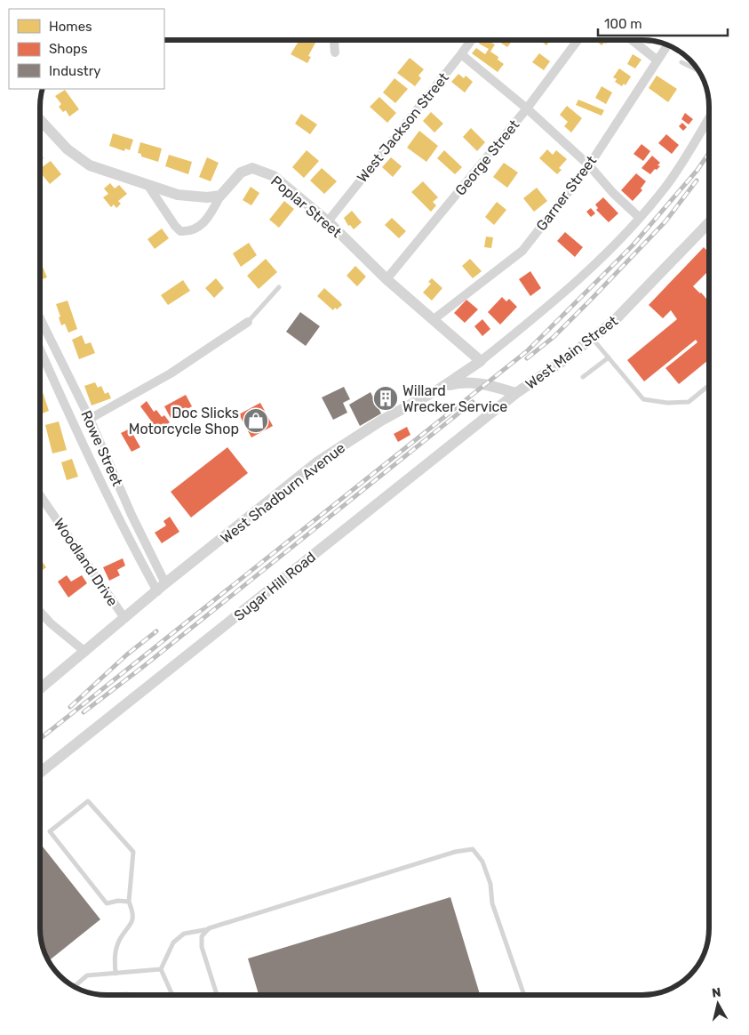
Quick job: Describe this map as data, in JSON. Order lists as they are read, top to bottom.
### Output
{
  "streets": {
    "street": [
      "West Jackson Street",
      "George Street",
      "Garner Street",
      "Poplar Street",
      "West Main Street",
      "Rowe Street",
      "West Shadburn Avenue",
      "Woodland Drive",
      "Sugar Hill Road"
    ]
  },
  "crossings": [
    ["West Jackson Street", "Poplar Street"],
    ["George Street", "Poplar Street"],
    ["Garner Street", "Poplar Street"],
    ["Poplar Street", "West Shadburn Avenue"],
    ["West Main Street", "West Shadburn Avenue"],
    ["West Main Street", "Sugar Hill Road"],
    ["Rowe Street", "West Shadburn Avenue"],
    ["West Shadburn Avenue", "Woodland Drive"]
  ],
  "places": {
    "building": ["Willard Wrecker Service"],
    "shop": ["Doc Slicks Motorcycle Shop"]
  },
  "legend": ["Homes", "Shops", "Industry"],
  "scale_bar": "100 m",
  "north": "top"
}
